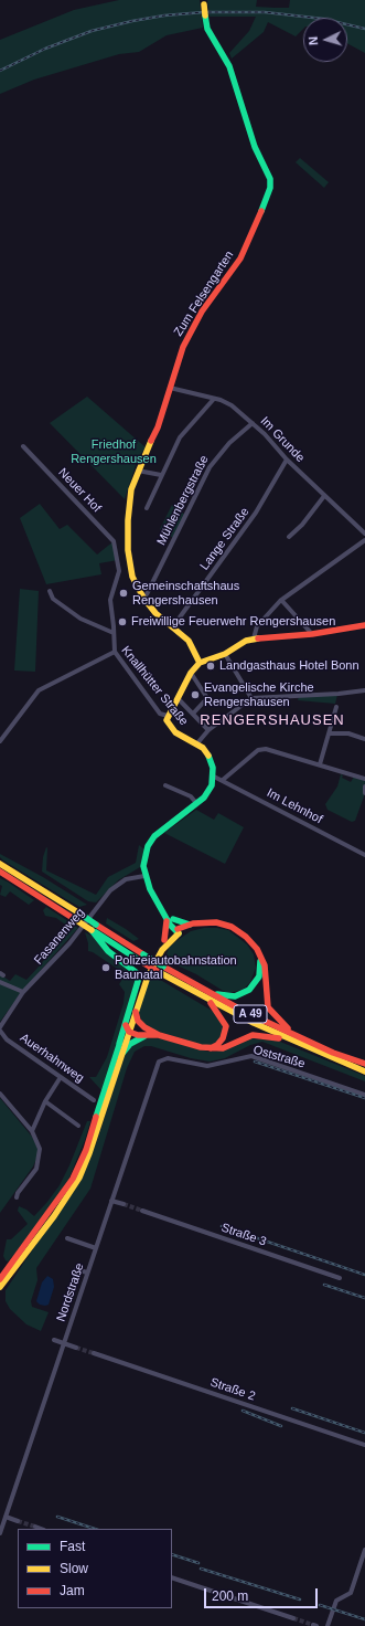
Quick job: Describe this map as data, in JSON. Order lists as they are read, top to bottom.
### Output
{
  "streets": {
    "main road": ["Zum Felsengarten", "Knallhütter Straße", "A 49"],
    "street": [
      "Im Grunde",
      "Neuer Hof",
      "Mühlenbergstraße",
      "Lange Straße",
      "Im Lehnhof",
      "Fasanenweg",
      "Oststraße",
      "Auerhahnweg",
      "Straße 3",
      "Nordstraße",
      "Straße 2"
    ]
  },
  "crossings": [
    ["Zum Felsengarten", "Im Grunde"],
    ["Zum Felsengarten", "Mühlenbergstraße"],
    ["Zum Felsengarten", "Lange Straße"],
    ["Im Grunde", "Mühlenbergstraße"],
    ["Im Grunde", "Lange Straße"],
    ["Neuer Hof", "Knallhütter Straße"],
    ["Knallhütter Straße", "Im Lehnhof"],
    ["Oststraße", "Nordstraße"]
  ],
  "districts": ["RENGERSHAUSEN"],
  "parks": ["Friedhof Rengershausen"],
  "places": [
    "Gemeinschaftshaus Rengershausen",
    "Freiwillige Feuerwehr Rengershausen",
    "Landgasthaus Hotel Bonn",
    "Evangelische Kirche Rengershausen",
    "Polizeiautobahnstation Baunatal"
  ],
  "legend": ["Fast", "Slow", "Jam"],
  "scale_bar": "200 m",
  "north": "left"
}
